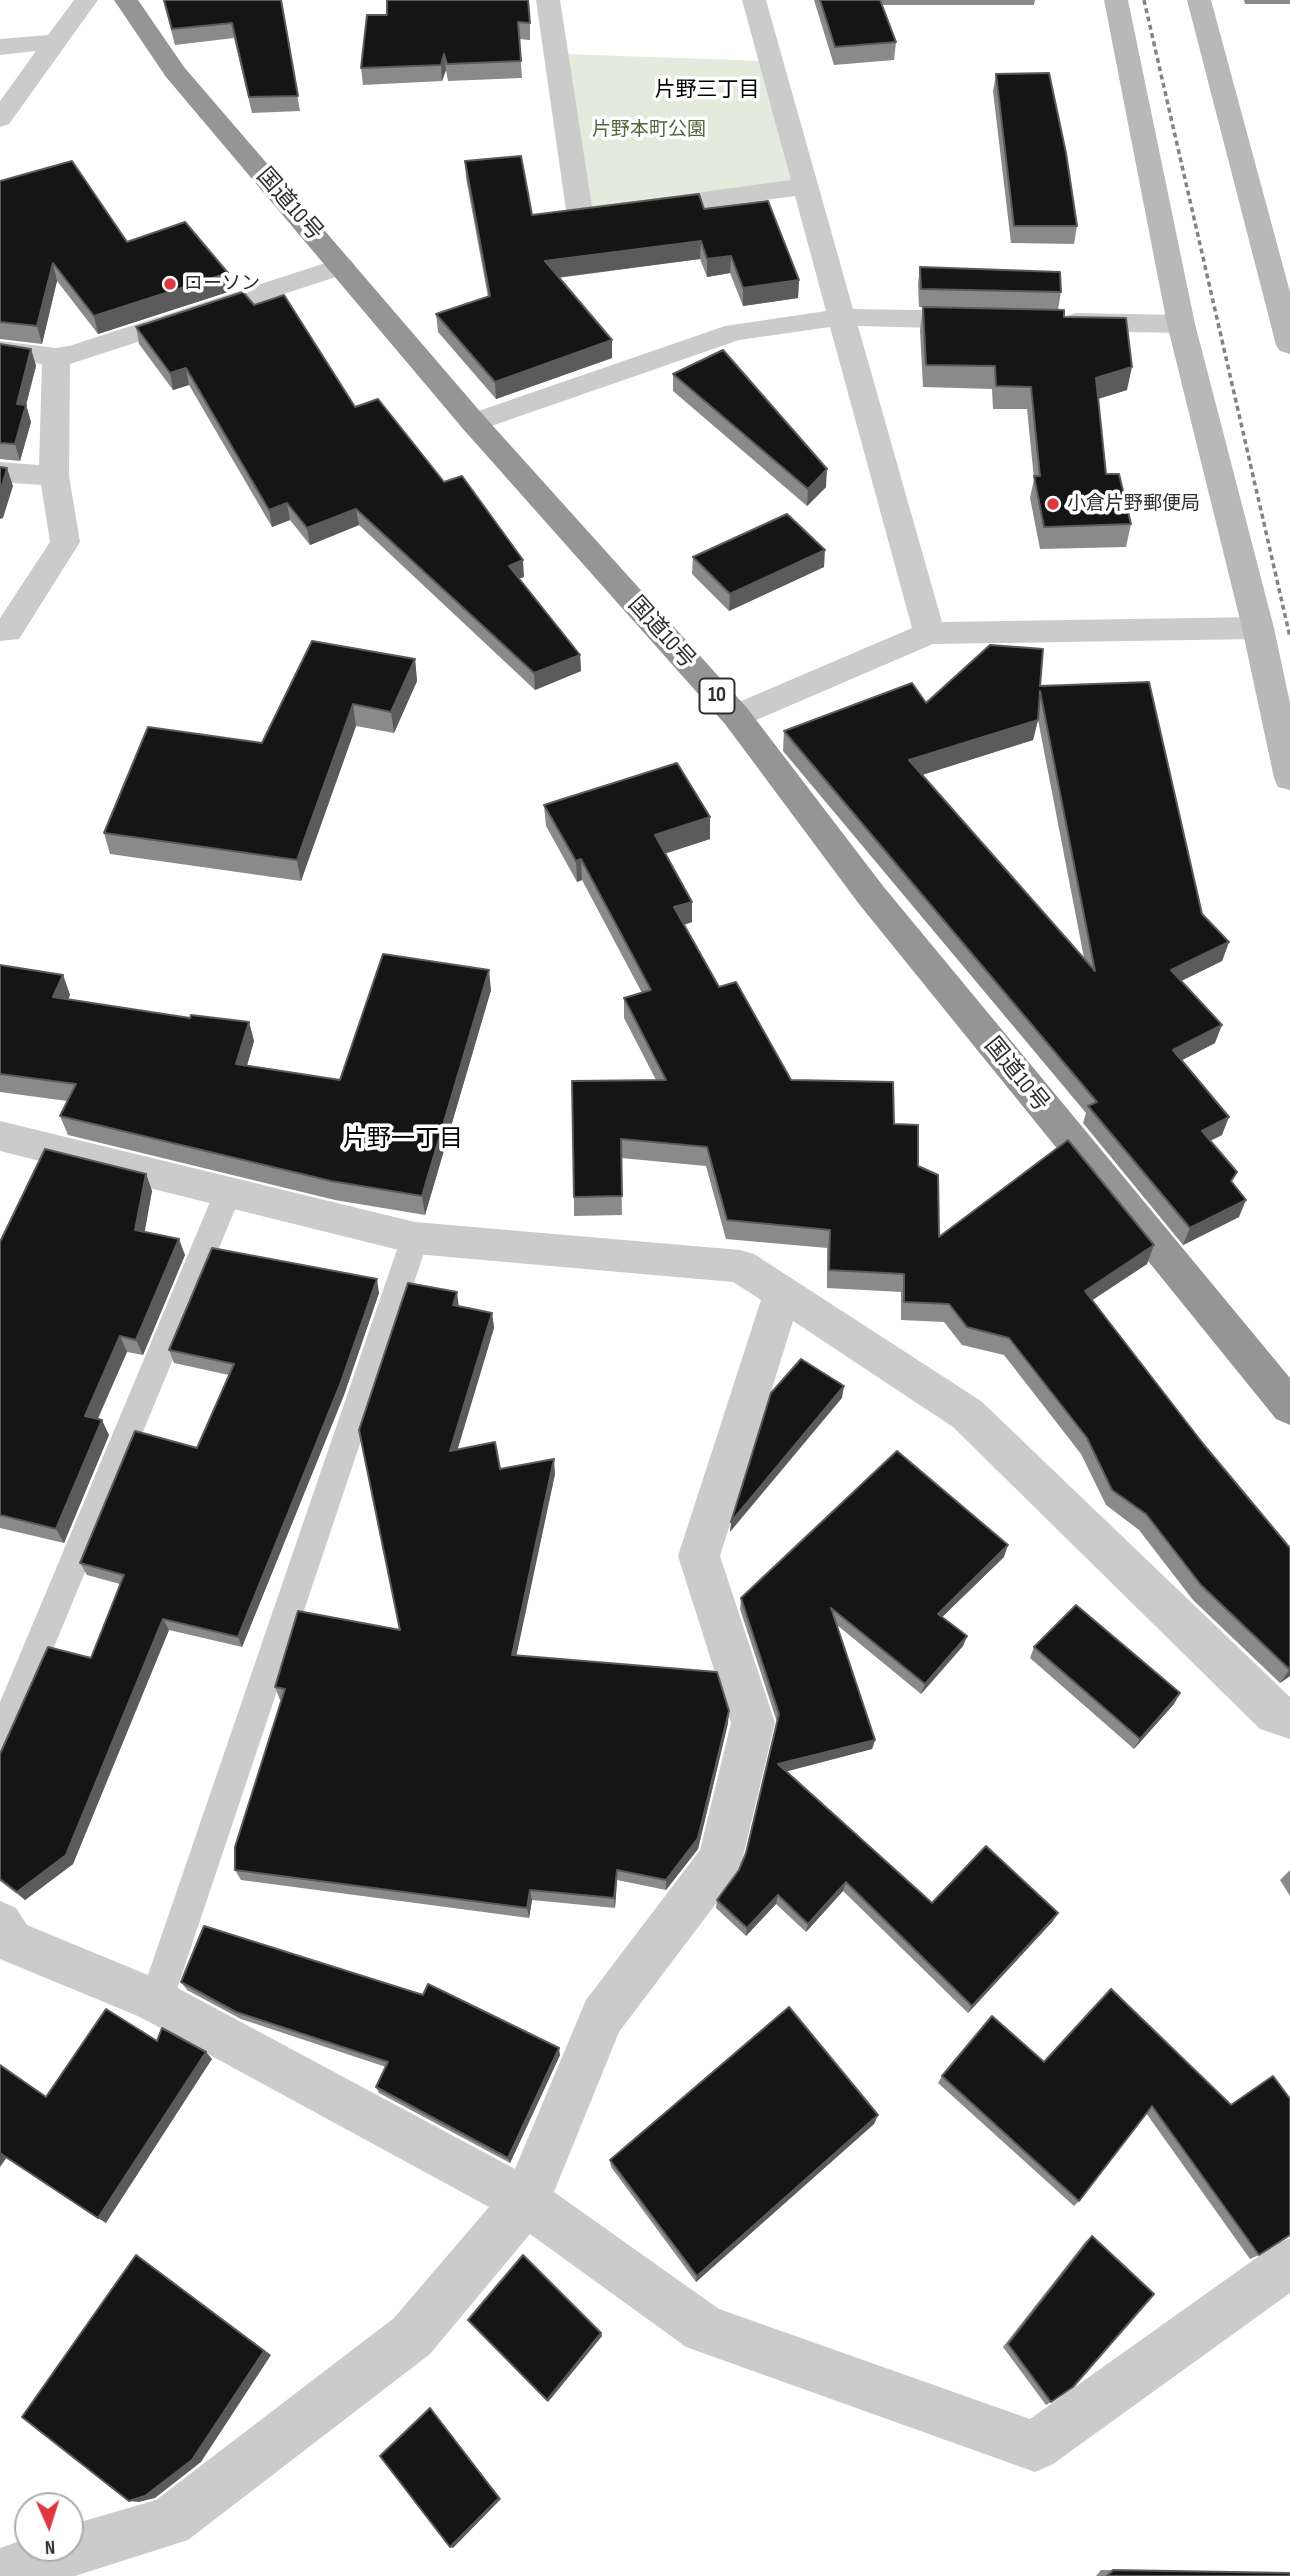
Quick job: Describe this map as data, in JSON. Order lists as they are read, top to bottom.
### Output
{
  "streets": {
    "highway": ["国道10号", "10"]
  },
  "districts": ["片野三丁目", "片野一丁目"],
  "parks": ["片野本町公園"],
  "places": ["ローソン", "小倉片野郵便局"],
  "north": "bottom"
}
